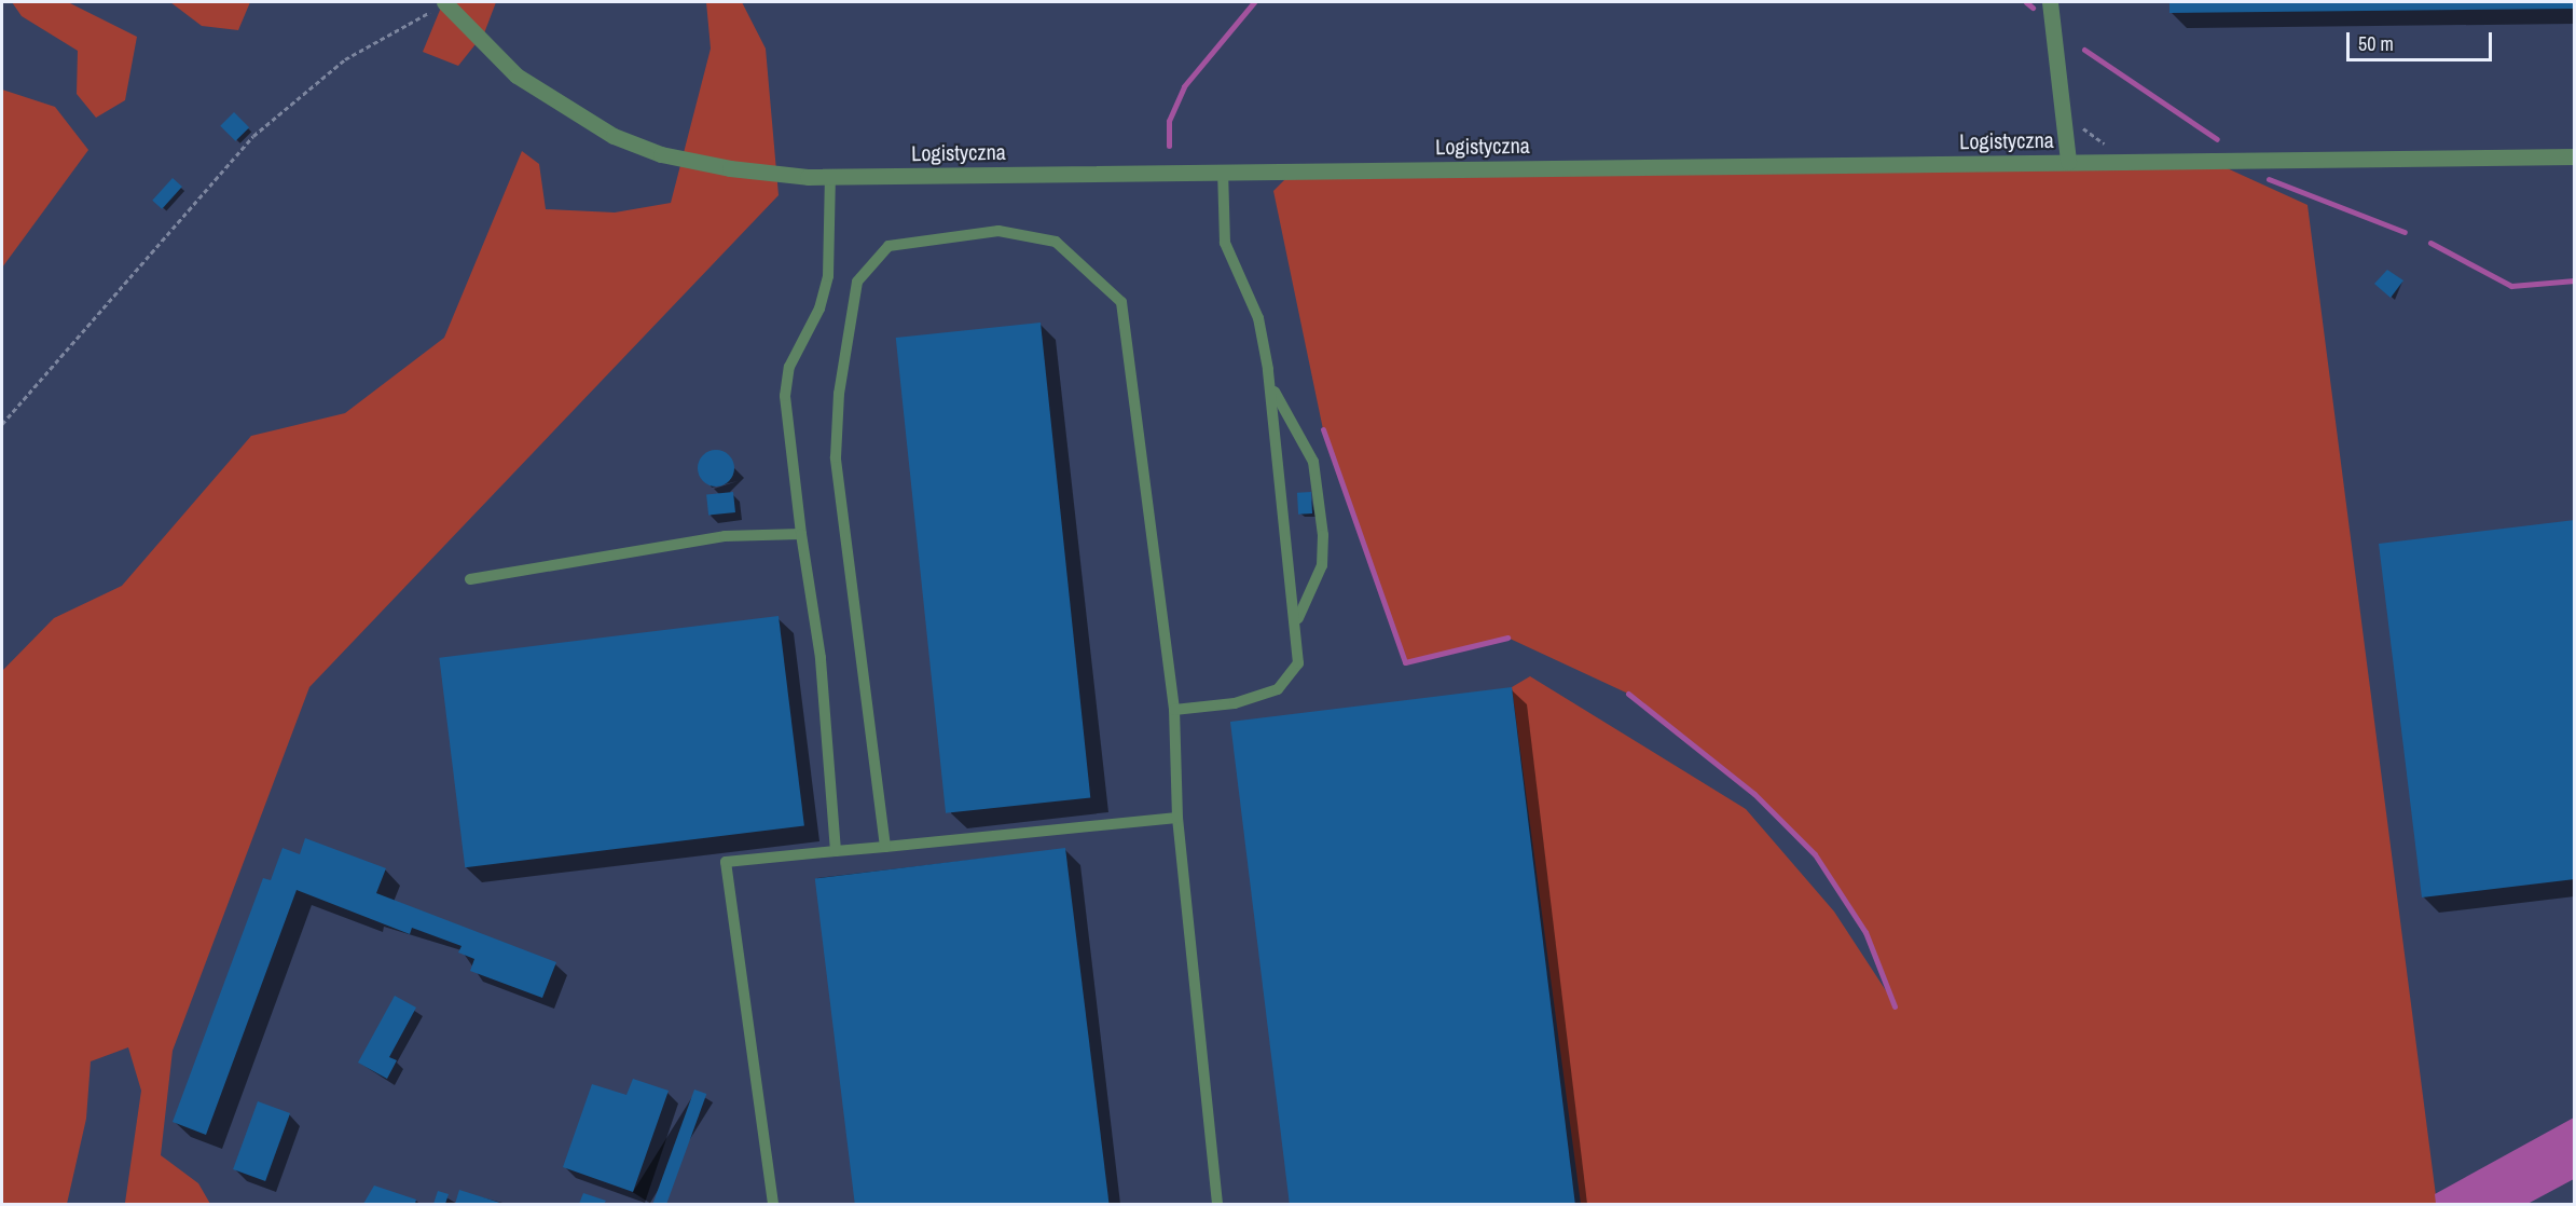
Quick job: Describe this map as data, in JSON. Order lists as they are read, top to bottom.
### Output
{
  "streets": {
    "street": ["Logistyczna"]
  },
  "scale_bar": "50 m"
}
